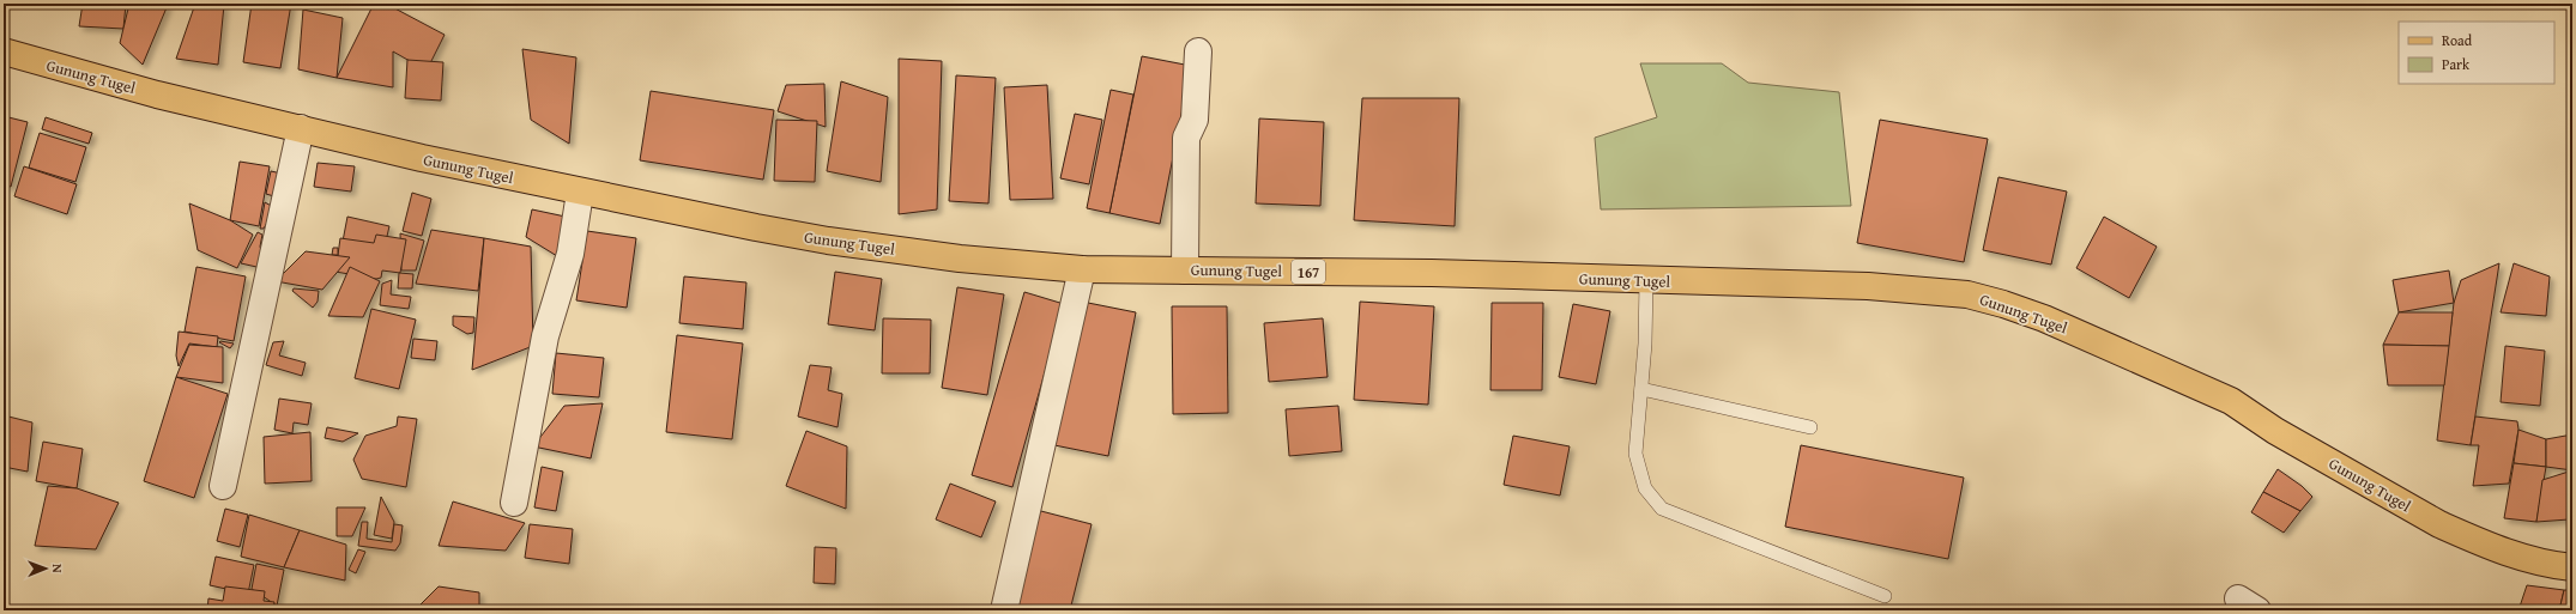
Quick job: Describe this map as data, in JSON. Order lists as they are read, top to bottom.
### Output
{
  "streets": {
    "main road": ["Gunung Tugel", "167"]
  },
  "legend": ["Road", "Park"],
  "north": "right"
}
